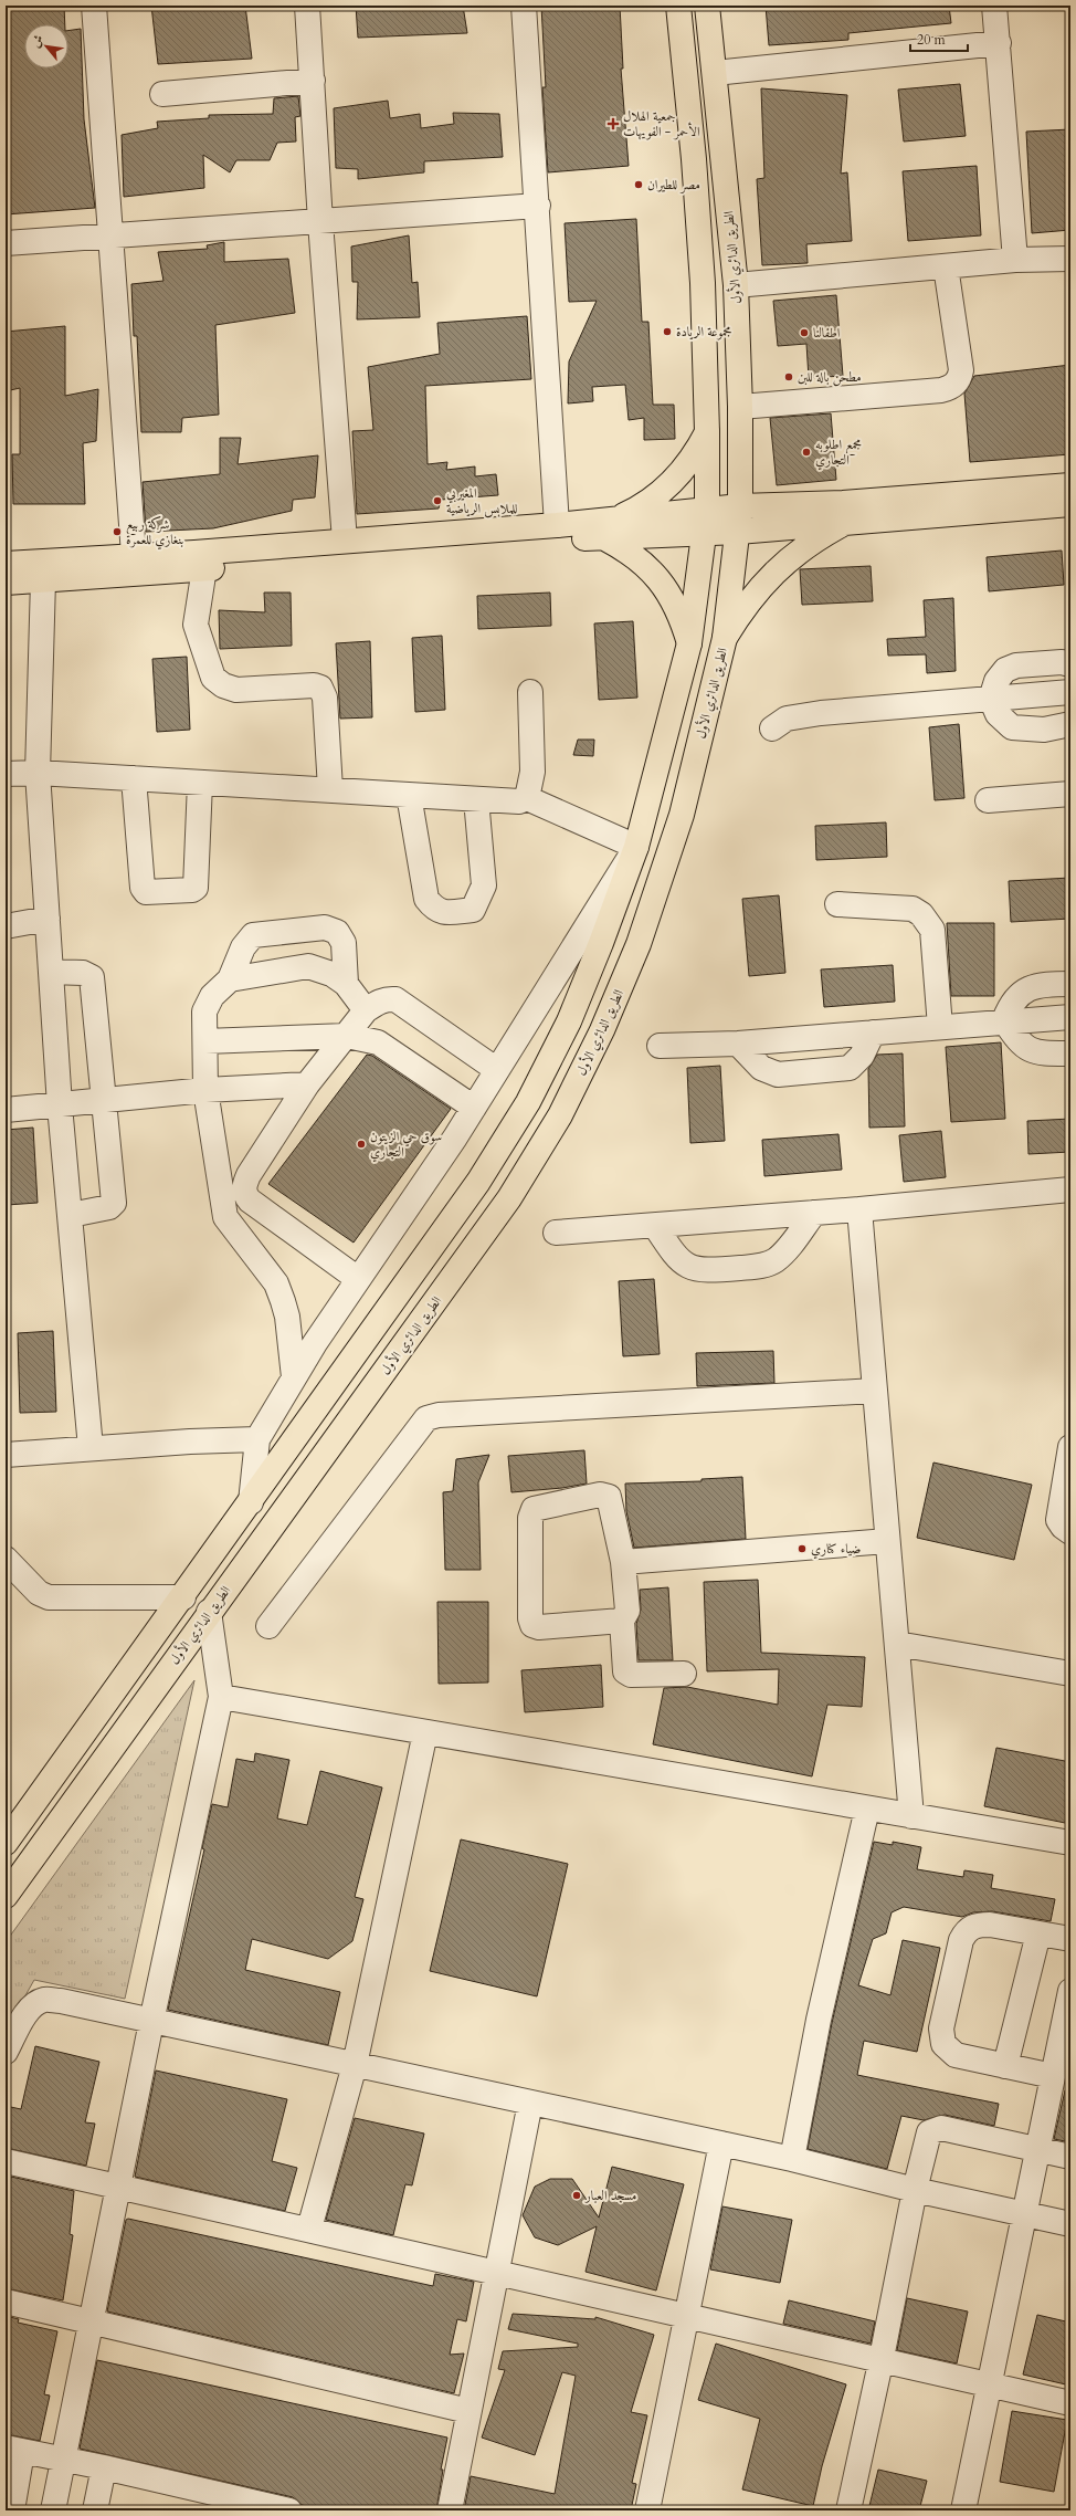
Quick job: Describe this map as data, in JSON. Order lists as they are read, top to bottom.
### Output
{
  "streets": {
    "main road": ["الطريق الدائري الأول"]
  },
  "places": {
    "health": ["جمعية الهلال الأحمر - الفويهات"],
    "other": [
      "مصر للطيران",
      "مجموعة الريادة",
      "اطفالنا",
      "مطحن بالة للبن",
      "مجمع اطلوبه التجاري",
      "المغيربي للملابس الرياضية",
      "شركة ربيع بنغازي للعمرة",
      "سوق حي الزيتون التجاري",
      "ضياء كناري",
      "مسجد العبار"
    ]
  },
  "scale_bar": "20 m",
  "north": "top left"
}
